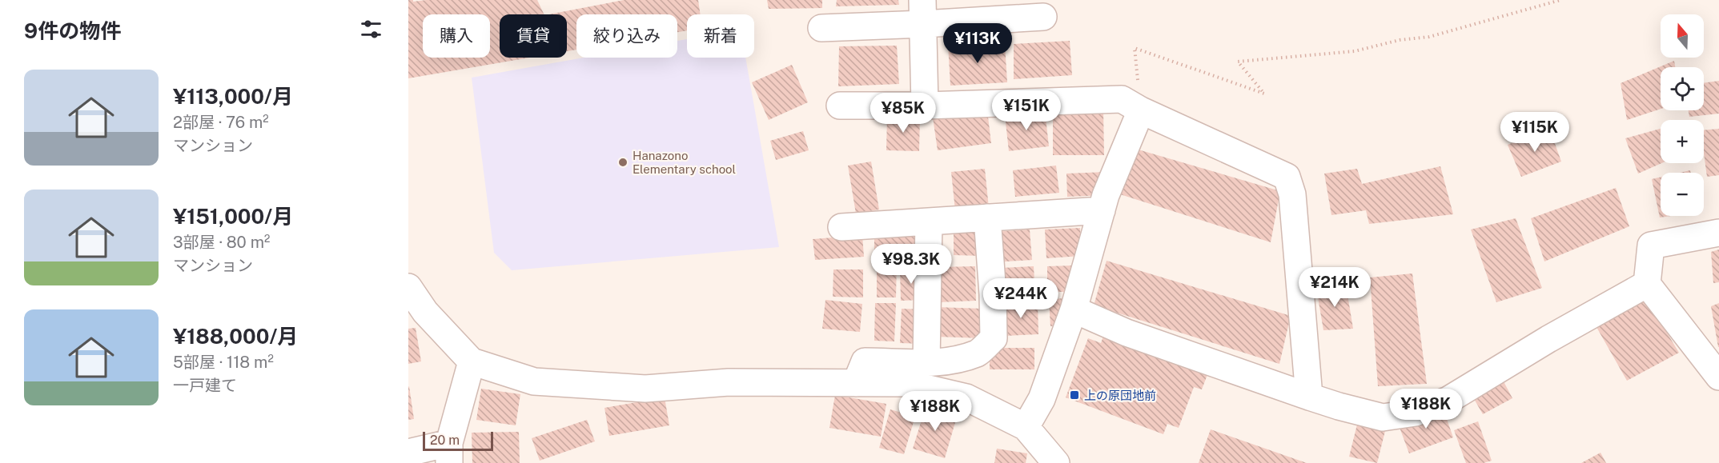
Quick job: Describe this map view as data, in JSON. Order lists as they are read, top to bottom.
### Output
{
  "places": {
    "other": ["Hanazono Elementary school"],
    "transit": ["上の原団地前"]
  },
  "scale_bar": "20 m",
  "north": "top",
  "page": {
    "heading": "9件の物件",
    "map_buttons": ["+", "−"],
    "chip": [
      "購入",
      "賃貸",
      "絞り込み",
      "新着"
    ],
    "price": [
      "¥113K",
      "¥151K",
      "¥85K",
      "¥115K",
      "¥98.3K",
      "¥214K",
      "¥244K",
      "¥188K",
      "¥188K"
    ],
    "list": [
      {
        "name": "¥113,000/月",
        "note": "2部屋 · 76 m² · マンション"
      },
      {
        "name": "¥151,000/月",
        "note": "3部屋 · 80 m² · マンション"
      },
      {
        "name": "¥188,000/月",
        "note": "5部屋 · 118 m² · 一戸建て"
      }
    ],
    "scale": "20 m"
  }
}
